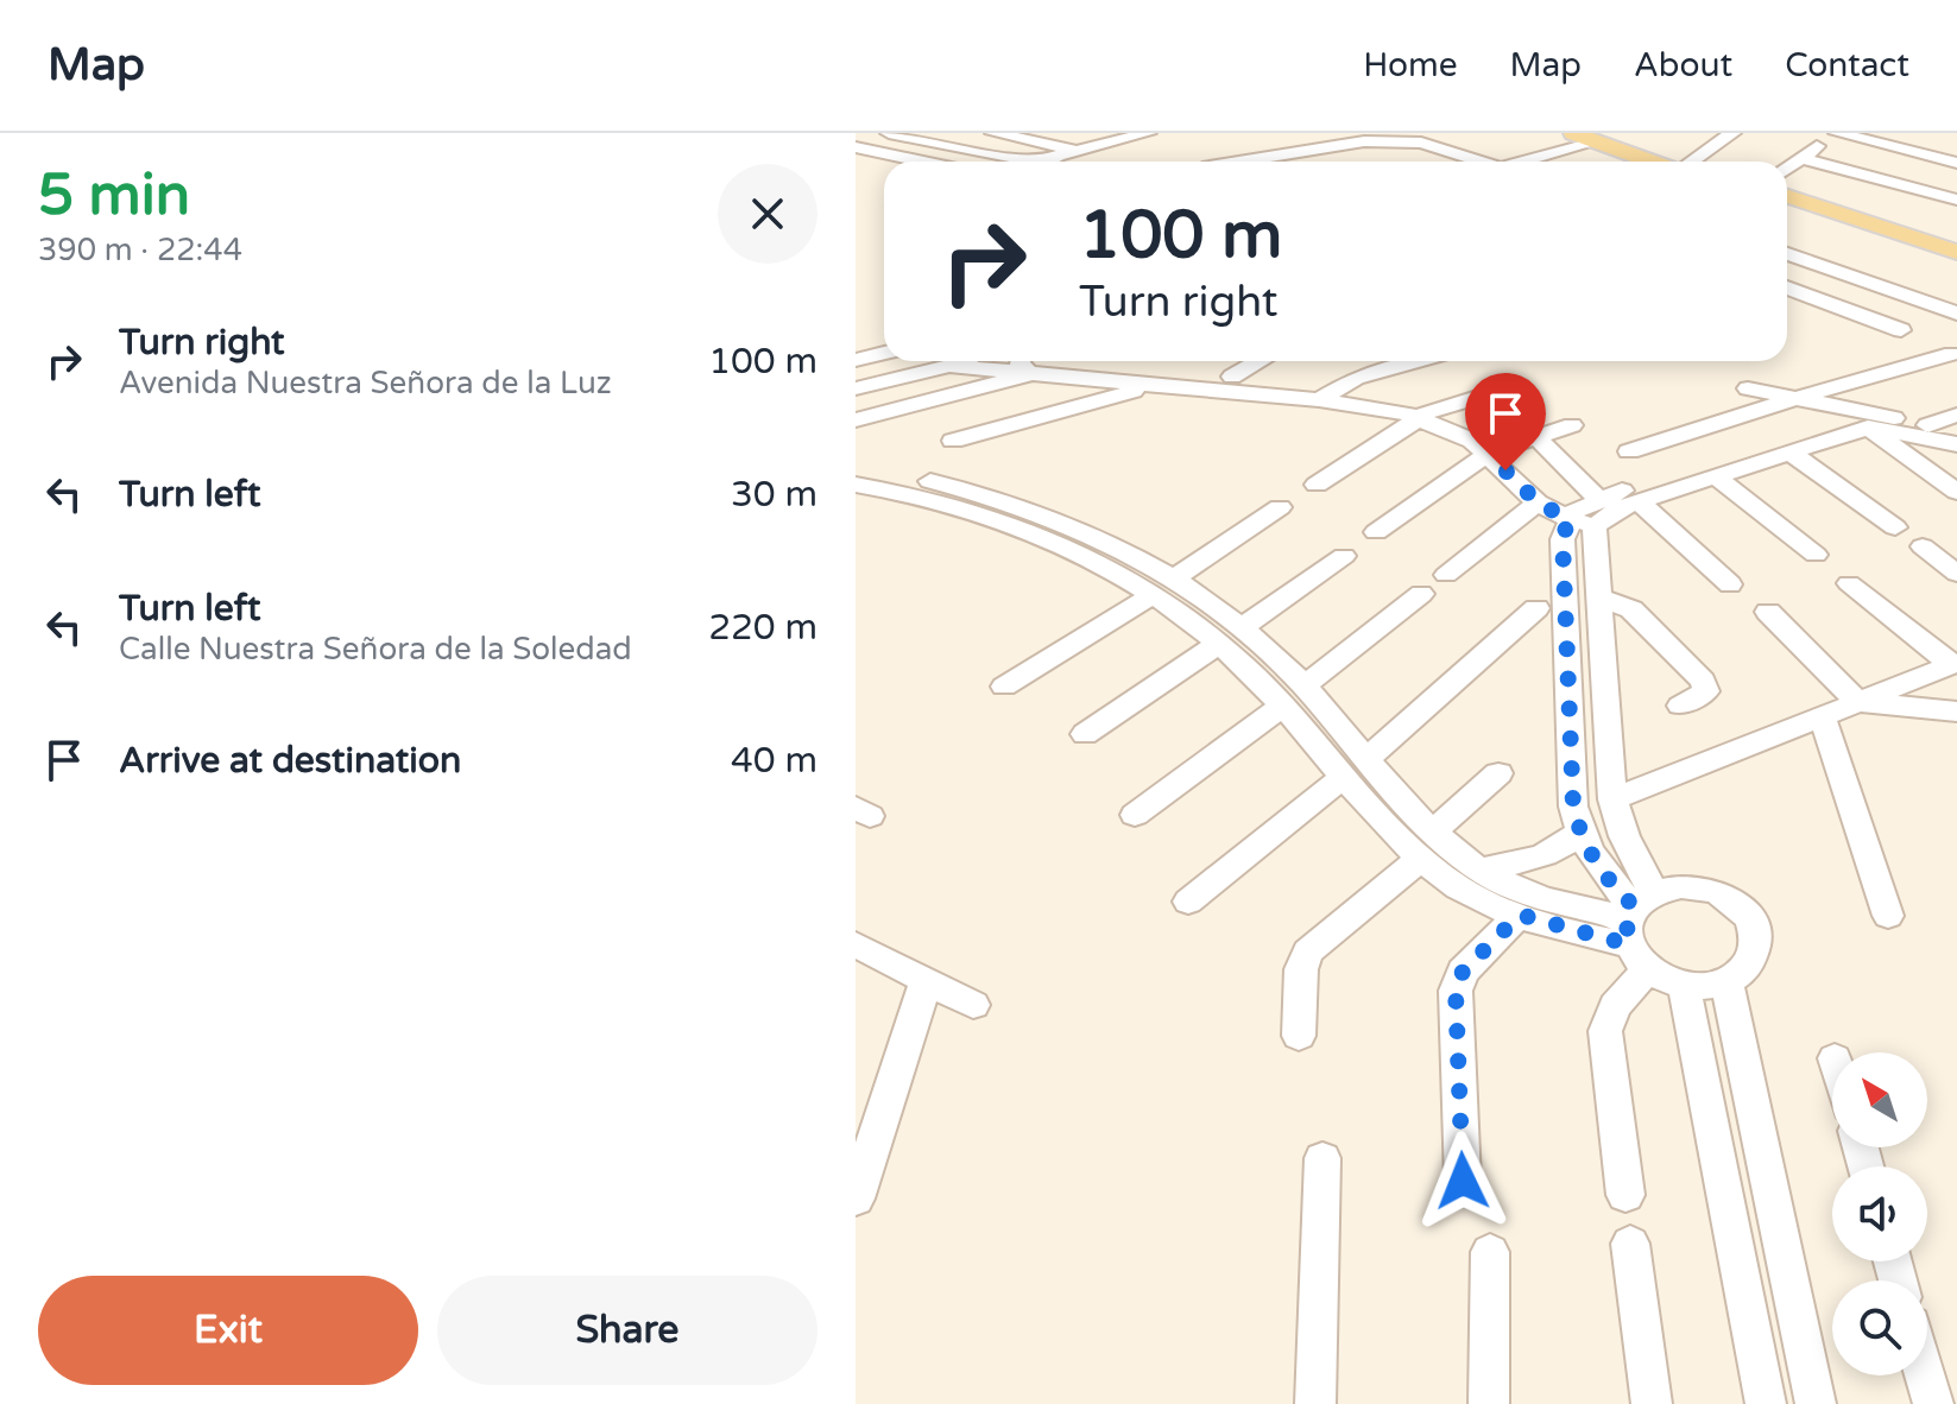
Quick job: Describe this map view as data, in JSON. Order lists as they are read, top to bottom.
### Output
{
  "north": "top left",
  "page": {
    "header": "Map",
    "nav": [
      "Home",
      "Map",
      "About",
      "Contact"
    ],
    "heading": ["5 min", "390 m · 22:44"],
    "turn": ["100 m", "Turn right"],
    "list": [
      {
        "name": "Turn right",
        "note": "Avenida Nuestra Señora de la Luz",
        "value": "100 m"
      },
      {
        "name": "Turn left",
        "value": "30 m"
      },
      {
        "name": "Turn left",
        "note": "Calle Nuestra Señora de la Soledad",
        "value": "220 m"
      },
      {
        "name": "Arrive at destination",
        "value": "40 m"
      }
    ],
    "buttons": ["Exit", "Share"]
  }
}
